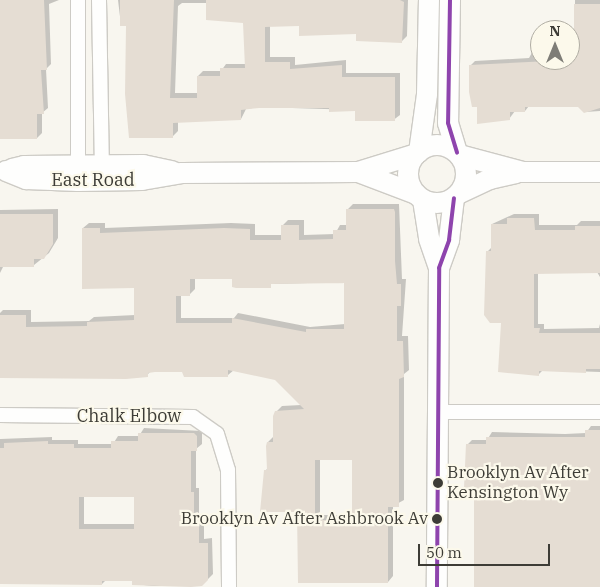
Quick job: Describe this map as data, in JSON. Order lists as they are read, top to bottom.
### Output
{
  "streets": {
    "street": ["East Road", "Chalk Elbow"]
  },
  "places": ["Brooklyn Av After Kensington Wy", "Brooklyn Av After Ashbrook Av"],
  "scale_bar": "50 m",
  "north": "top"
}
